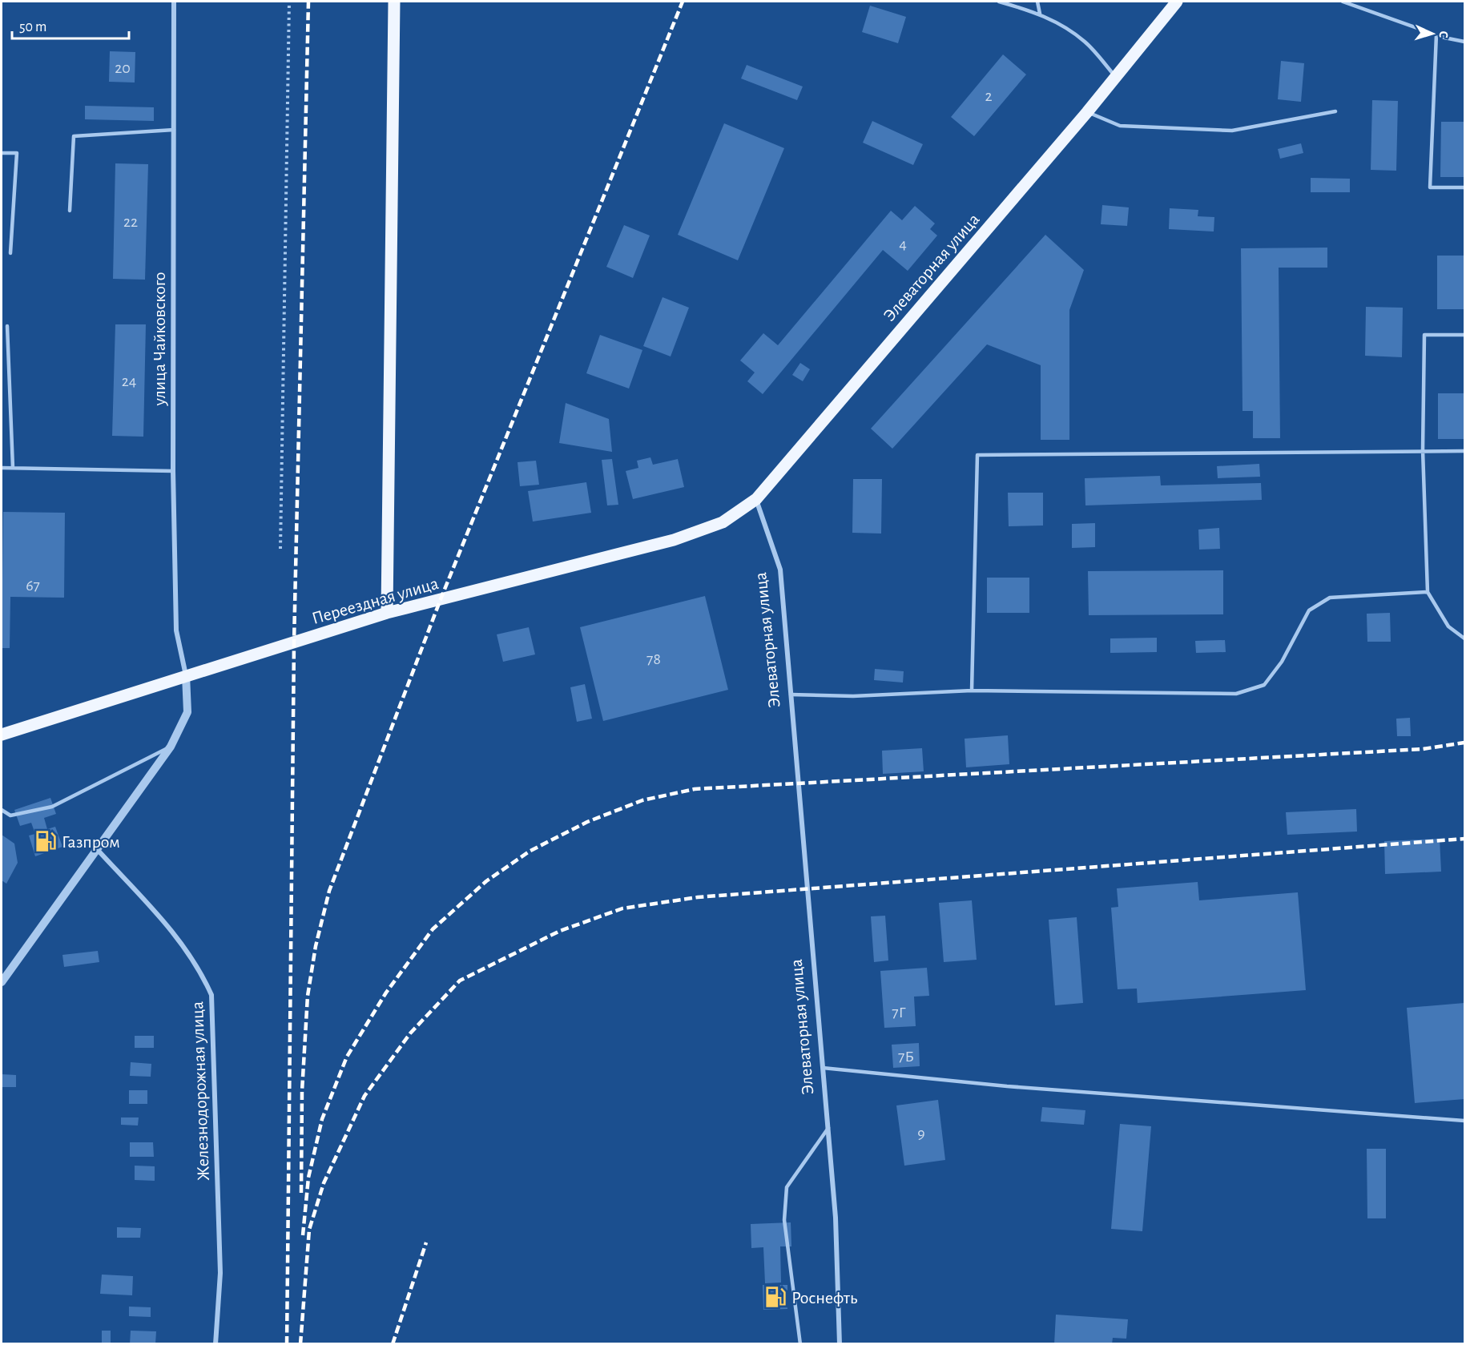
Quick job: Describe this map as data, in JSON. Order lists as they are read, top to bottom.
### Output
{
  "streets": {
    "main road": ["Элеваторная улица", "Переездная улица"],
    "street": ["улица Чайковского", "Железнодорожная улица"]
  },
  "crossings": [
    ["Элеваторная улица", "Переездная улица"],
    ["улица Чайковского", "Переездная улица"]
  ],
  "places": {
    "fuel station": ["Газпром", "Роснефть"]
  },
  "house_numbers": [
    "20",
    "2",
    "22",
    "4",
    "24",
    "67",
    "78",
    "7Г",
    "7Б",
    "9"
  ],
  "scale_bar": "50 m",
  "north": "right"
}
